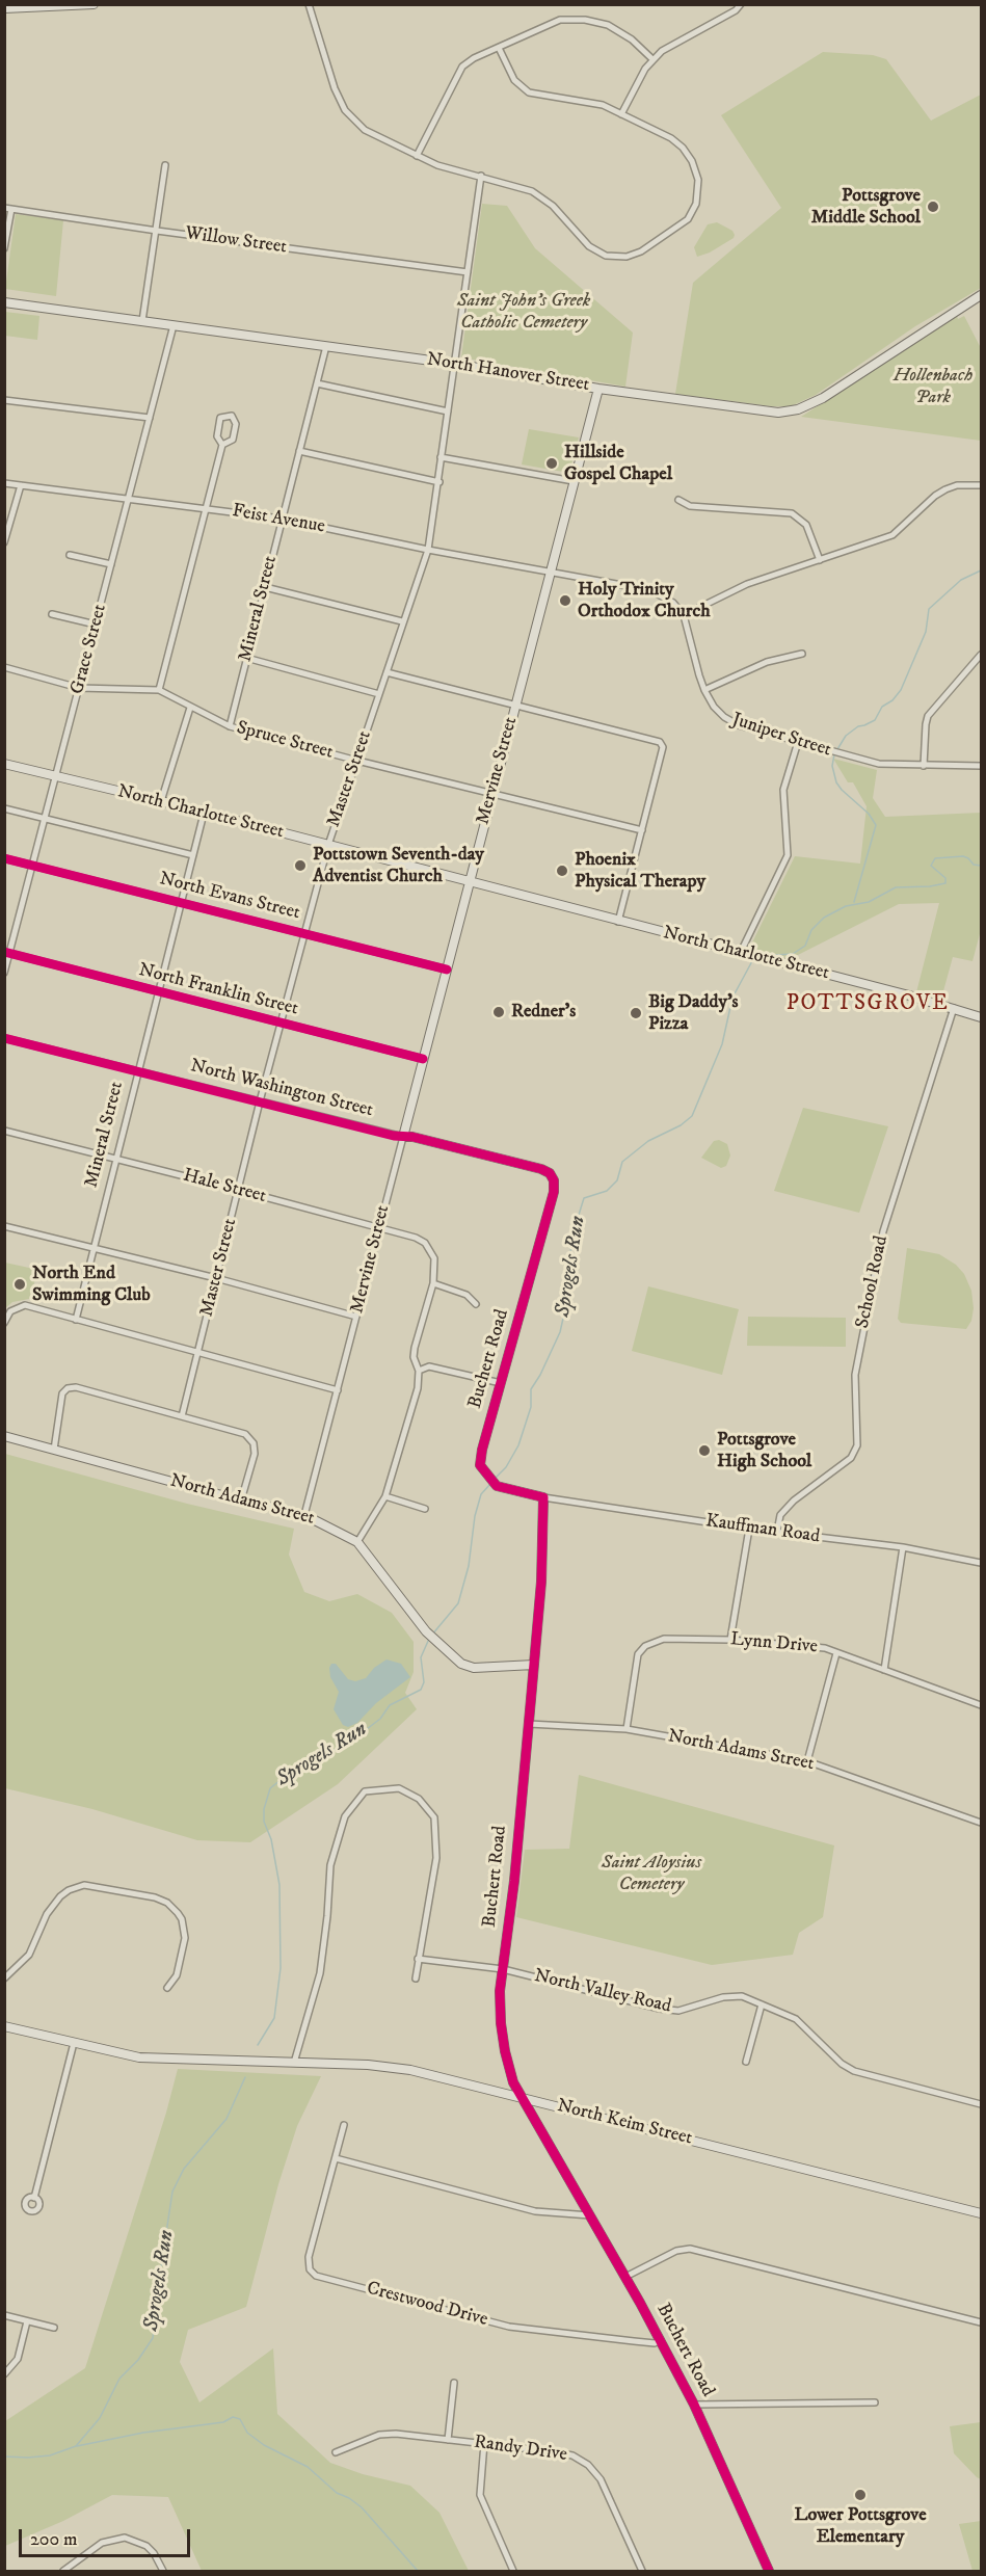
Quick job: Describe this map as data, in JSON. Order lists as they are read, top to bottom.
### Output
{
  "streets": {
    "street": [
      "Willow Street",
      "North Hanover Street",
      "Feist Avenue",
      "Mineral Street",
      "Grace Street",
      "Juniper Street",
      "Spruce Street",
      "Mervine Street",
      "Master Street",
      "North Charlotte Street",
      "North Evans Street",
      "North Franklin Street",
      "North Washington Street",
      "Hale Street",
      "School Road",
      "Buchert Road",
      "North Adams Street",
      "Kauffman Road",
      "Lynn Drive",
      "North Valley Road",
      "North Keim Street",
      "Crestwood Drive",
      "Randy Drive"
    ]
  },
  "crossings": [
    ["Willow Street", "Master Street"],
    ["North Hanover Street", "Mineral Street"],
    ["North Hanover Street", "Grace Street"],
    ["North Hanover Street", "Mervine Street"],
    ["North Hanover Street", "Master Street"],
    ["Feist Avenue", "Mineral Street"],
    ["Feist Avenue", "Grace Street"],
    ["Feist Avenue", "Mervine Street"],
    ["Feist Avenue", "Master Street"],
    ["Mineral Street", "Spruce Street"],
    ["Mineral Street", "North Charlotte Street"],
    ["Mineral Street", "North Evans Street"],
    ["Mineral Street", "North Franklin Street"],
    ["Mineral Street", "North Washington Street"],
    ["Mineral Street", "Hale Street"],
    ["Grace Street", "Spruce Street"],
    ["Grace Street", "North Charlotte Street"],
    ["Grace Street", "North Evans Street"],
    ["Grace Street", "North Franklin Street"],
    ["Spruce Street", "Mervine Street"],
    ["Spruce Street", "Master Street"],
    ["Mervine Street", "North Charlotte Street"],
    ["Mervine Street", "North Evans Street"],
    ["Mervine Street", "North Franklin Street"],
    ["Mervine Street", "North Washington Street"],
    ["Mervine Street", "Hale Street"],
    ["Mervine Street", "North Adams Street"],
    ["Master Street", "North Charlotte Street"],
    ["Master Street", "North Evans Street"],
    ["Master Street", "North Franklin Street"],
    ["Master Street", "North Washington Street"],
    ["Master Street", "Hale Street"],
    ["North Charlotte Street", "School Road"],
    ["North Washington Street", "Buchert Road"],
    ["School Road", "Kauffman Road"],
    ["Buchert Road", "North Adams Street"],
    ["Buchert Road", "Kauffman Road"],
    ["Buchert Road", "North Valley Road"],
    ["Buchert Road", "North Keim Street"],
    ["Buchert Road", "Crestwood Drive"],
    ["North Adams Street", "Lynn Drive"]
  ],
  "districts": ["POTTSGROVE"],
  "water": ["Sprogels Run"],
  "parks": ["Saint John's Greek Catholic Cemetery", "Hollenbach Park", "Saint Aloysius Cemetery"],
  "places": [
    "Pottsgrove Middle School",
    "Hillside Gospel Chapel",
    "Holy Trinity Orthodox Church",
    "Pottstown Seventh-day Adventist Church",
    "Phoenix Physical Therapy",
    "Redner's",
    "Big Daddy's Pizza",
    "North End Swimming Club",
    "Pottsgrove High School",
    "Lower Pottsgrove Elementary"
  ],
  "scale_bar": "200 m"
}
